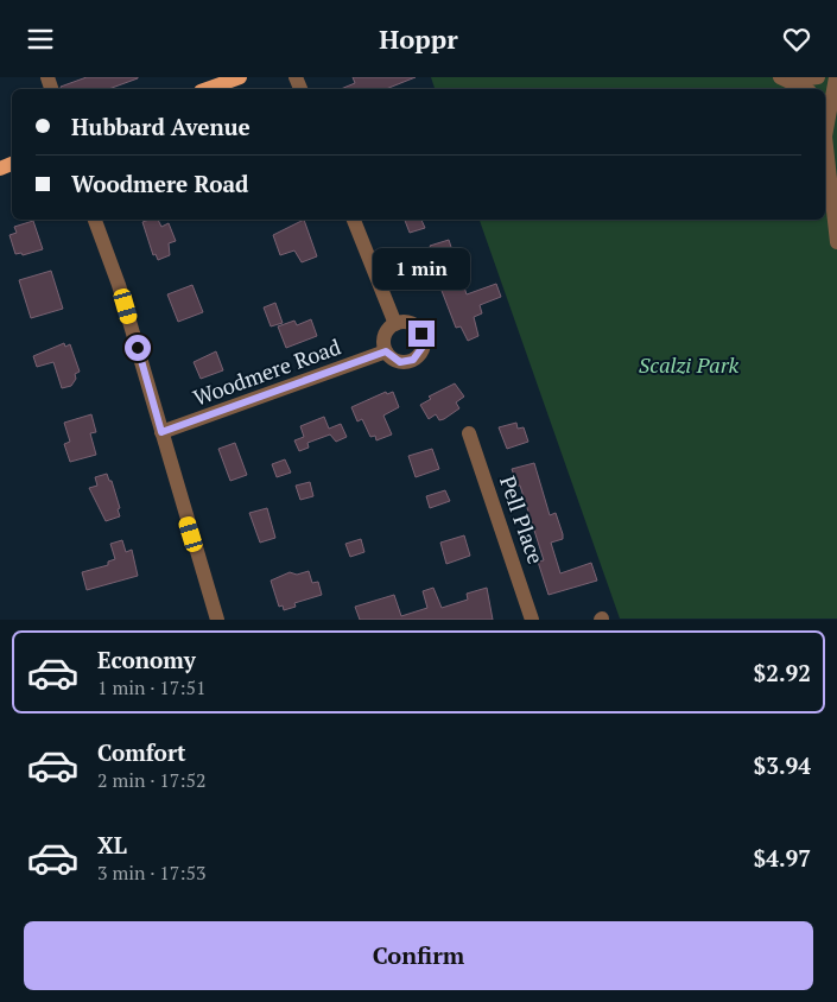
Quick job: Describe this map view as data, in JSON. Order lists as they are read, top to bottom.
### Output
{
  "streets": {
    "street": ["Woodmere Road", "Pell Place"]
  },
  "parks": ["Scalzi Park"],
  "page": {
    "header": "Hoppr",
    "banner": ["Hubbard Avenue", "Woodmere Road"],
    "bubble": "1 min",
    "list": [
      {
        "name": "Economy",
        "note": "1 min · 17:51",
        "value": "$2.92"
      },
      {
        "name": "Comfort",
        "note": "2 min · 17:52",
        "value": "$3.94"
      },
      {
        "name": "XL",
        "note": "3 min · 17:53",
        "value": "$4.97"
      }
    ],
    "buttons": "Confirm"
  }
}
